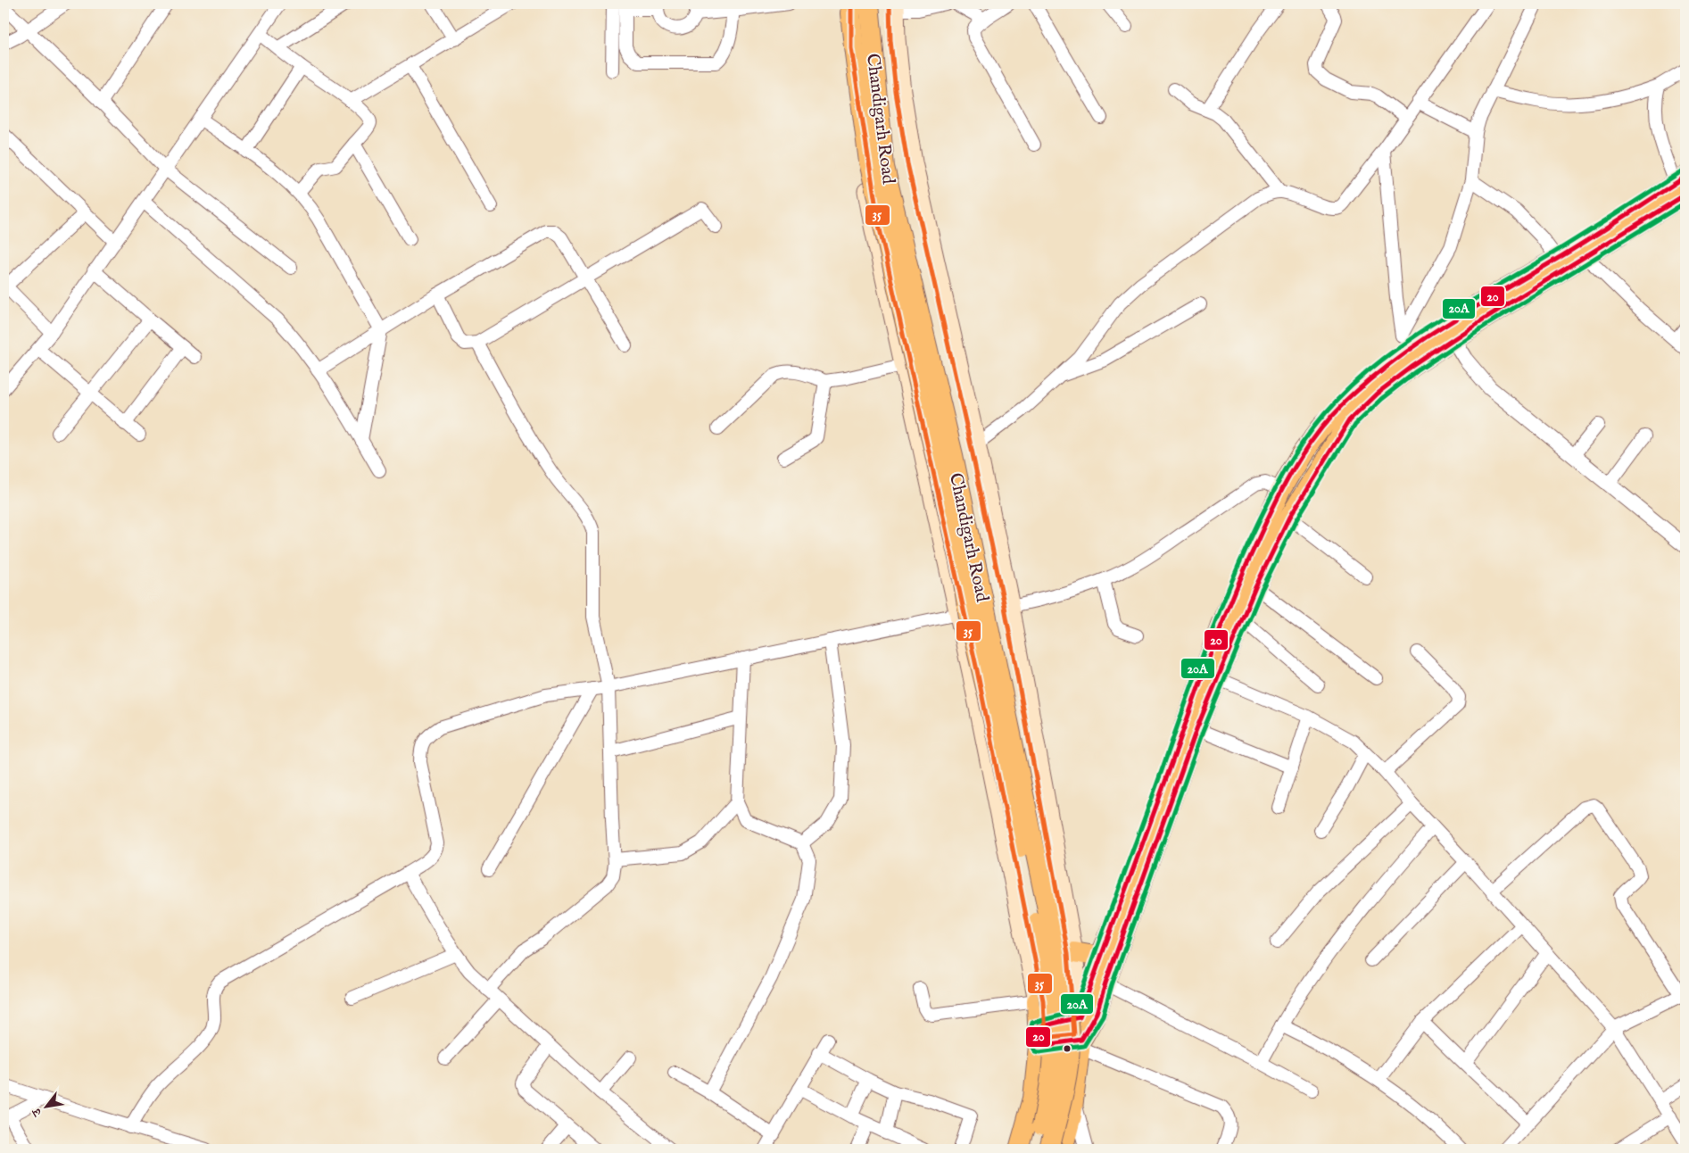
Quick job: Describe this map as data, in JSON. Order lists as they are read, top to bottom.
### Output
{
  "streets": {
    "highway": ["Chandigarh Road"]
  },
  "lines": ["transit line 35", "transit line 20A", "transit line 20"],
  "north": "bottom left"
}
